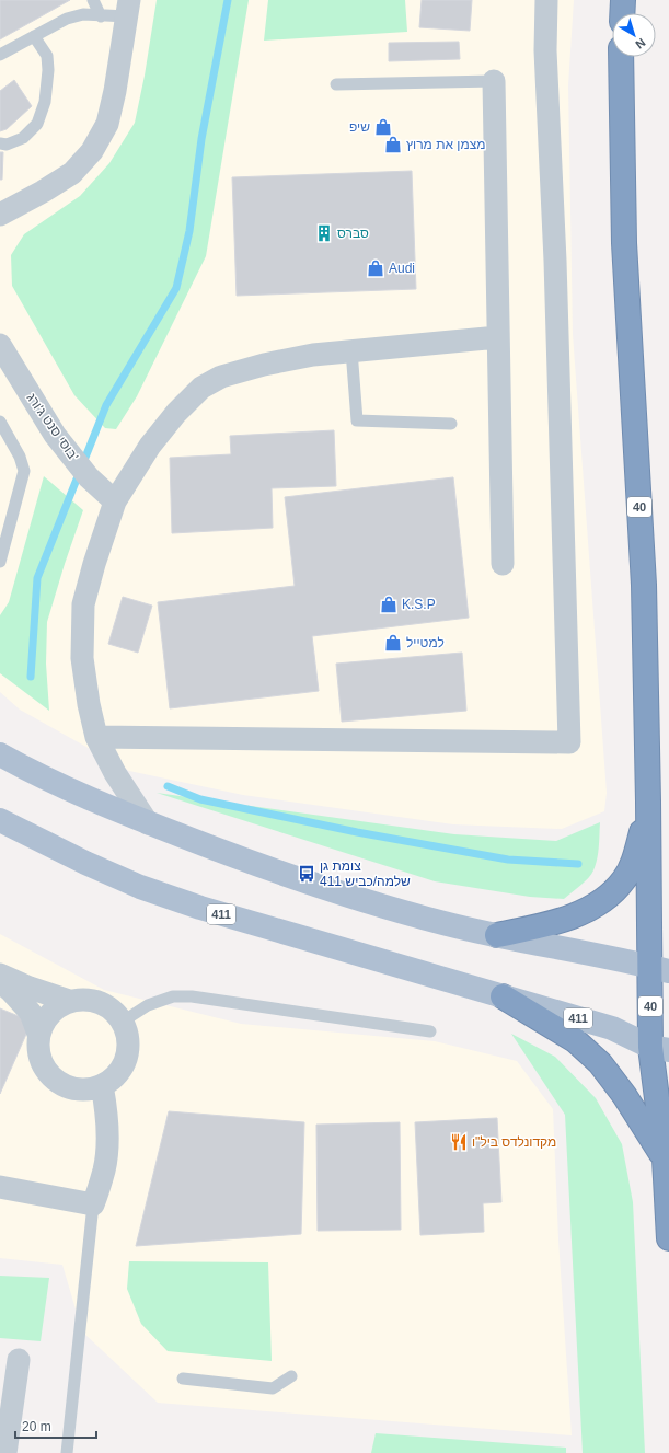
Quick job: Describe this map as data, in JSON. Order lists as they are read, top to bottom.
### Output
{
  "streets": {
    "highway": ["40"],
    "main road": ["411"],
    "street": ["בוסי סנט ג'ורג'"]
  },
  "crossings": [
    ["40", "411"]
  ],
  "places": {
    "shop": [
      "שיפ",
      "מצמן את מרוץ",
      "Audi",
      "K.S.P",
      "למטייל"
    ],
    "building": ["סברס"],
    "bus stop": ["צומת גן שלמה/כביש 411"],
    "restaurant": ["מקדונלדס ביל\"ו"]
  },
  "scale_bar": "20 m",
  "north": "bottom right"
}
